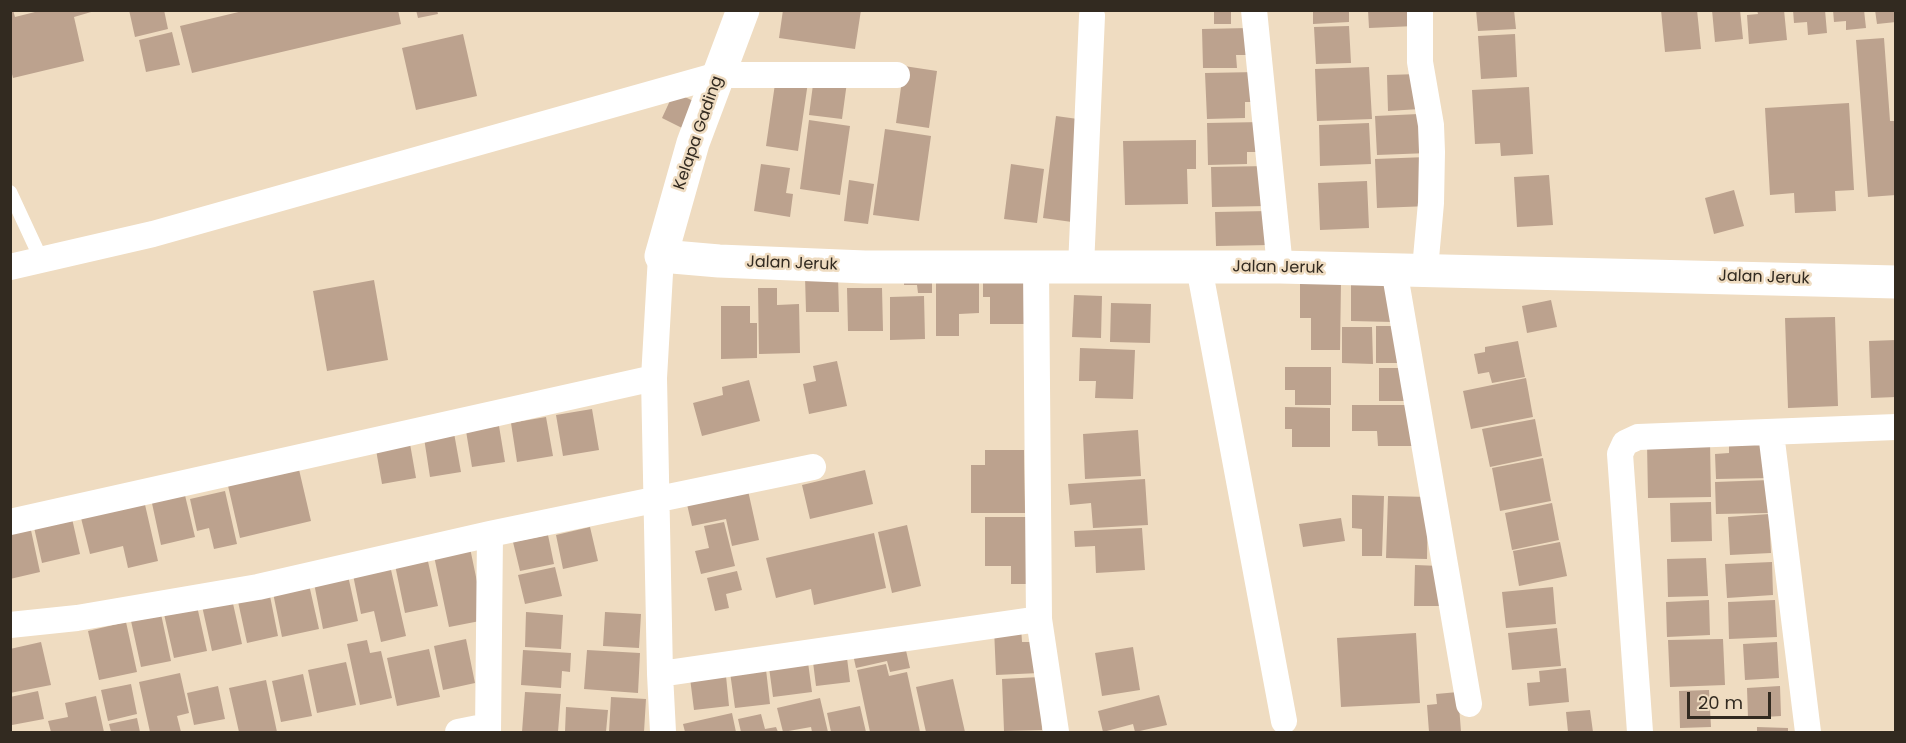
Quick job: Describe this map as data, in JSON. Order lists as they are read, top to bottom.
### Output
{
  "streets": {
    "street": ["Kelapa Gading", "Jalan Jeruk"]
  },
  "crossings": [
    ["Kelapa Gading", "Jalan Jeruk"]
  ],
  "scale_bar": "20 m"
}
